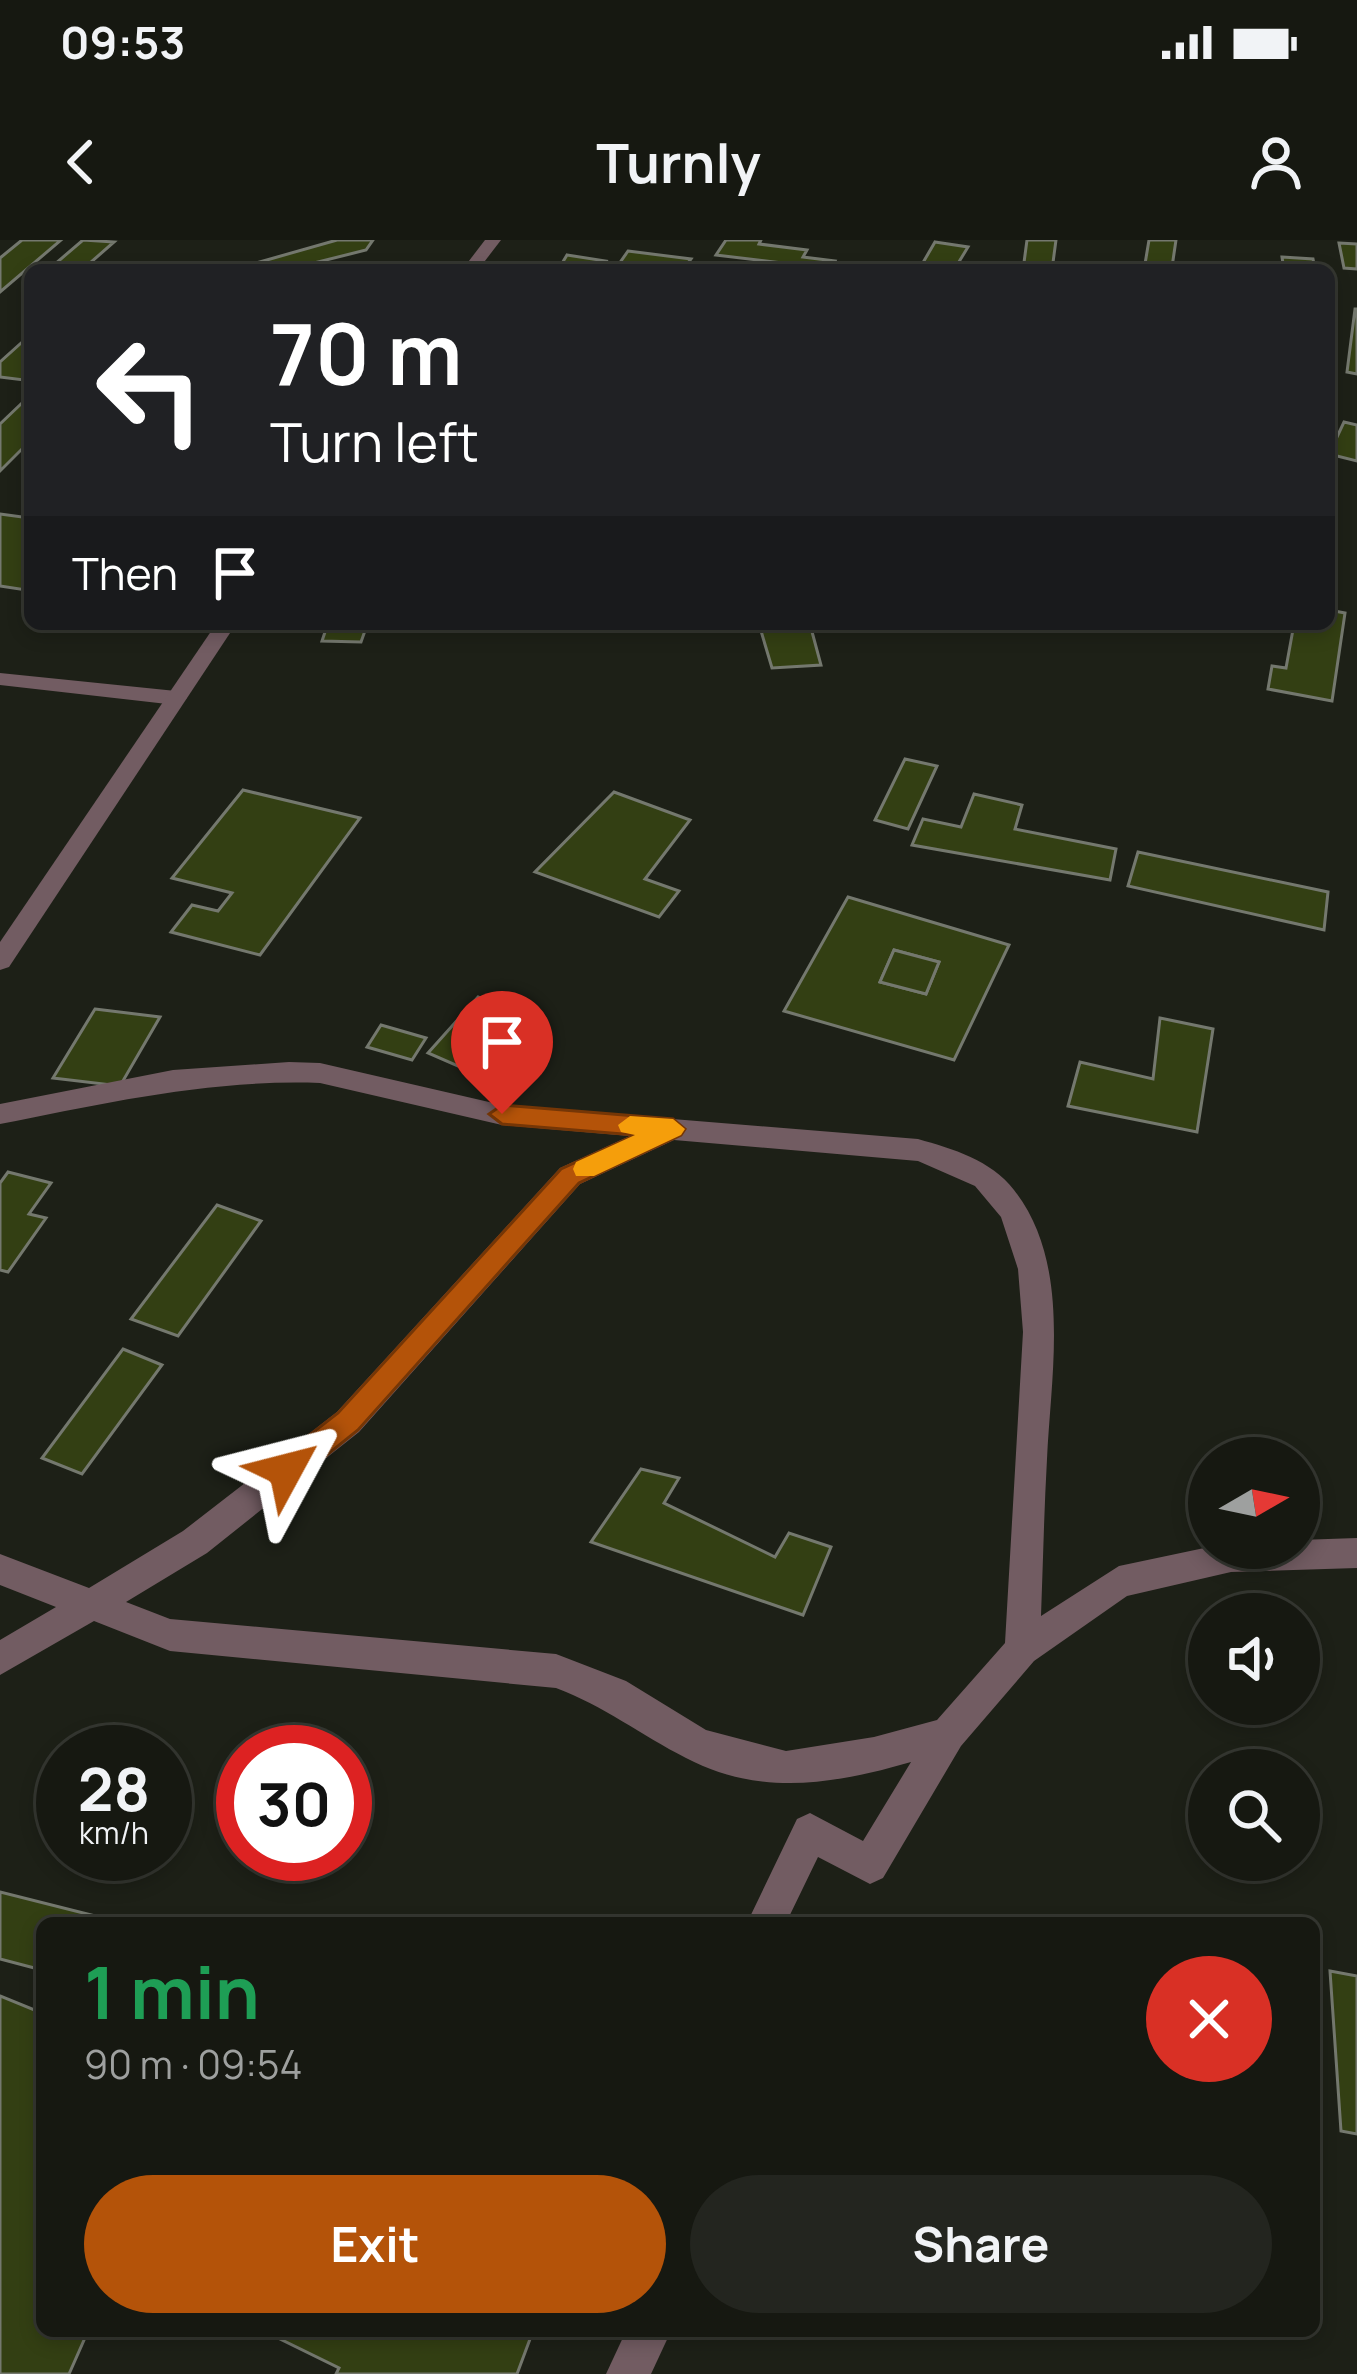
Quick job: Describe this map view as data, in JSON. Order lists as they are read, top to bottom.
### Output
{
  "north": "right",
  "page": {
    "status": "09:53",
    "header": "Turnly",
    "turn": ["70 m", "Turn left"],
    "then": "Then",
    "speed": "28 km/h",
    "limit": "30",
    "heading": ["1 min", "90 m · 09:54"],
    "buttons": ["Exit", "Share"]
  }
}
